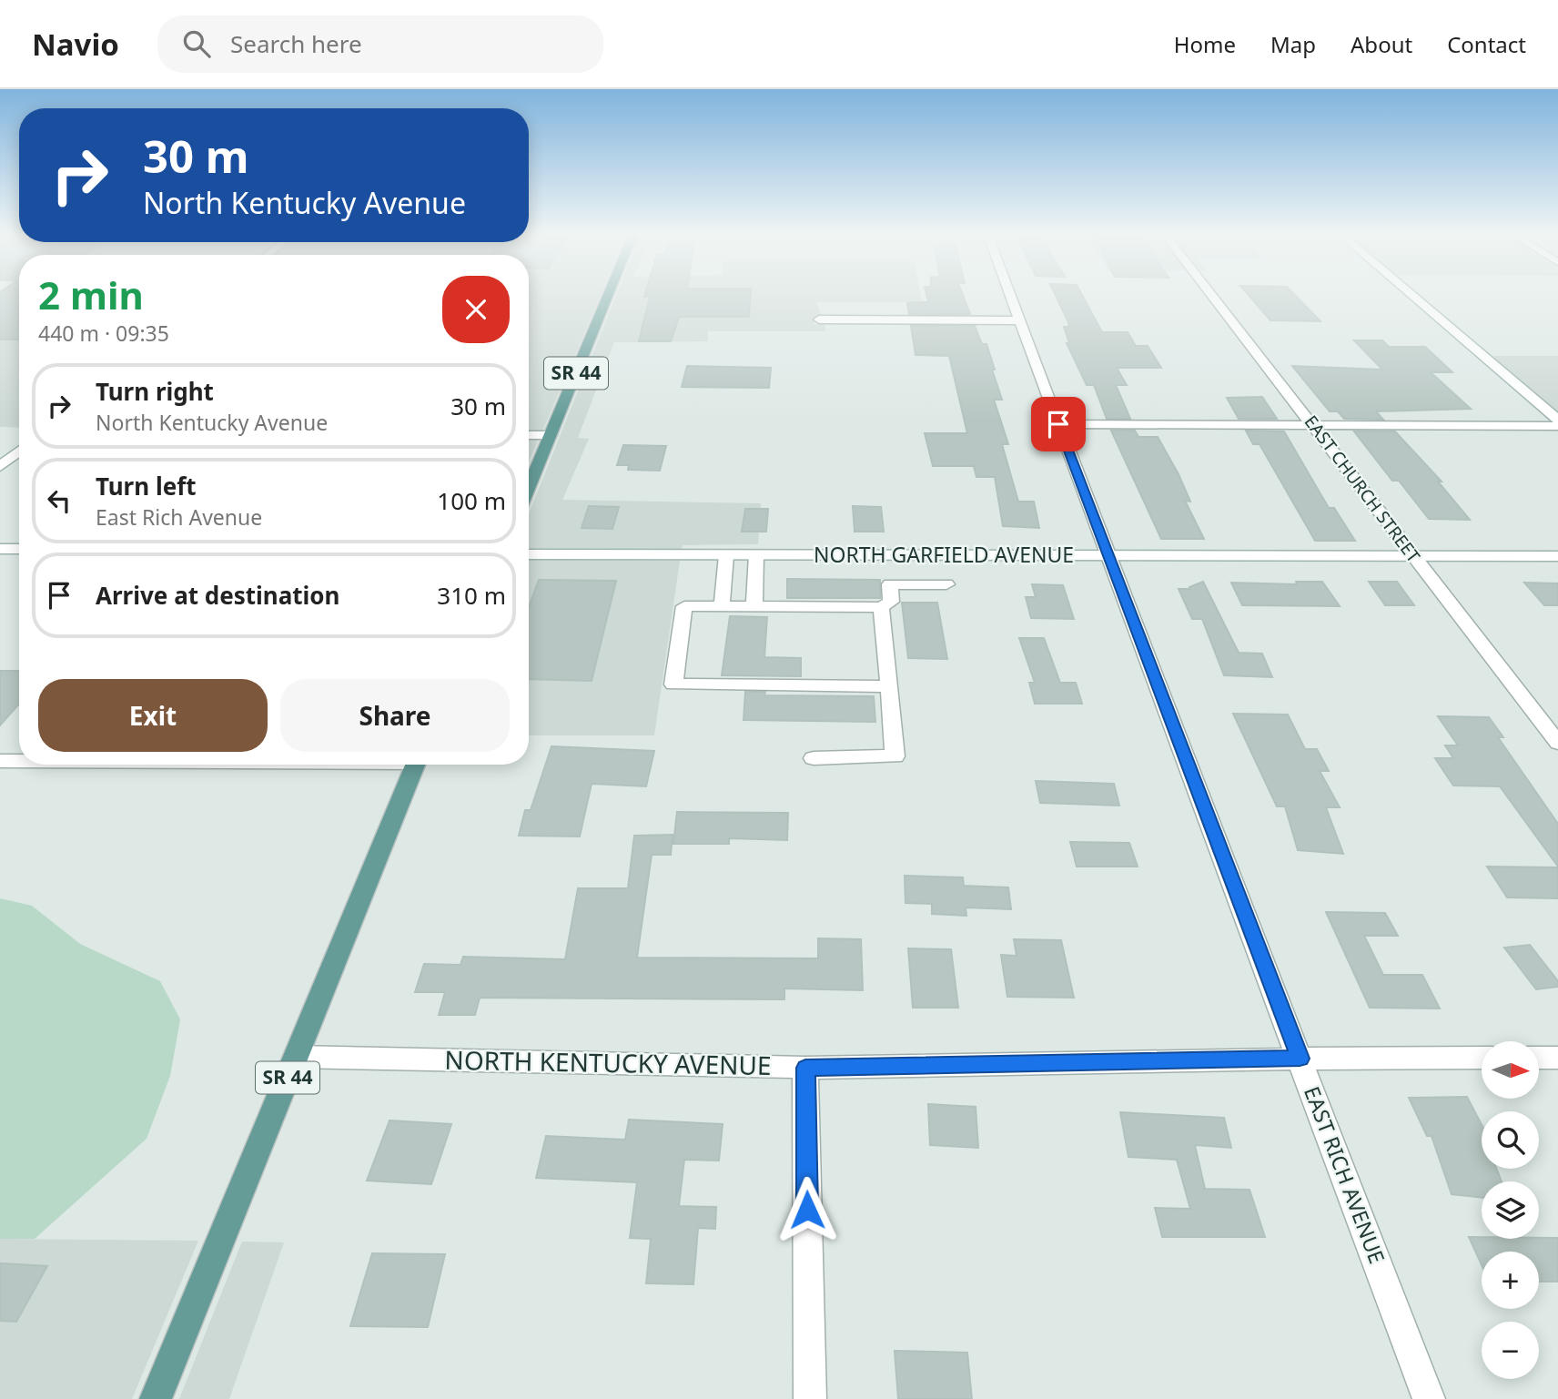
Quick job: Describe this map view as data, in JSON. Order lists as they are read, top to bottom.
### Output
{
  "streets": {
    "main road": ["SR 44"],
    "street": [
      "EAST CHURCH STREET",
      "NORTH GARFIELD AVENUE",
      "NORTH KENTUCKY AVENUE",
      "EAST RICH AVENUE"
    ]
  },
  "crossings": [
    ["SR 44", "NORTH KENTUCKY AVENUE"],
    ["EAST CHURCH STREET", "NORTH GARFIELD AVENUE"],
    ["NORTH GARFIELD AVENUE", "EAST RICH AVENUE"],
    ["NORTH KENTUCKY AVENUE", "EAST RICH AVENUE"]
  ],
  "north": "right",
  "page": {
    "header": "Navio",
    "search": "Search here",
    "nav": [
      "Home",
      "Map",
      "About",
      "Contact"
    ],
    "turn": ["30 m", "North Kentucky Avenue"],
    "heading": ["2 min", "440 m · 09:35"],
    "list": [
      {
        "name": "Turn right",
        "note": "North Kentucky Avenue",
        "value": "30 m"
      },
      {
        "name": "Turn left",
        "note": "East Rich Avenue",
        "value": "100 m"
      },
      {
        "name": "Arrive at destination",
        "value": "310 m"
      }
    ],
    "buttons": ["Exit", "Share"],
    "map_buttons": ["+", "−"]
  }
}
